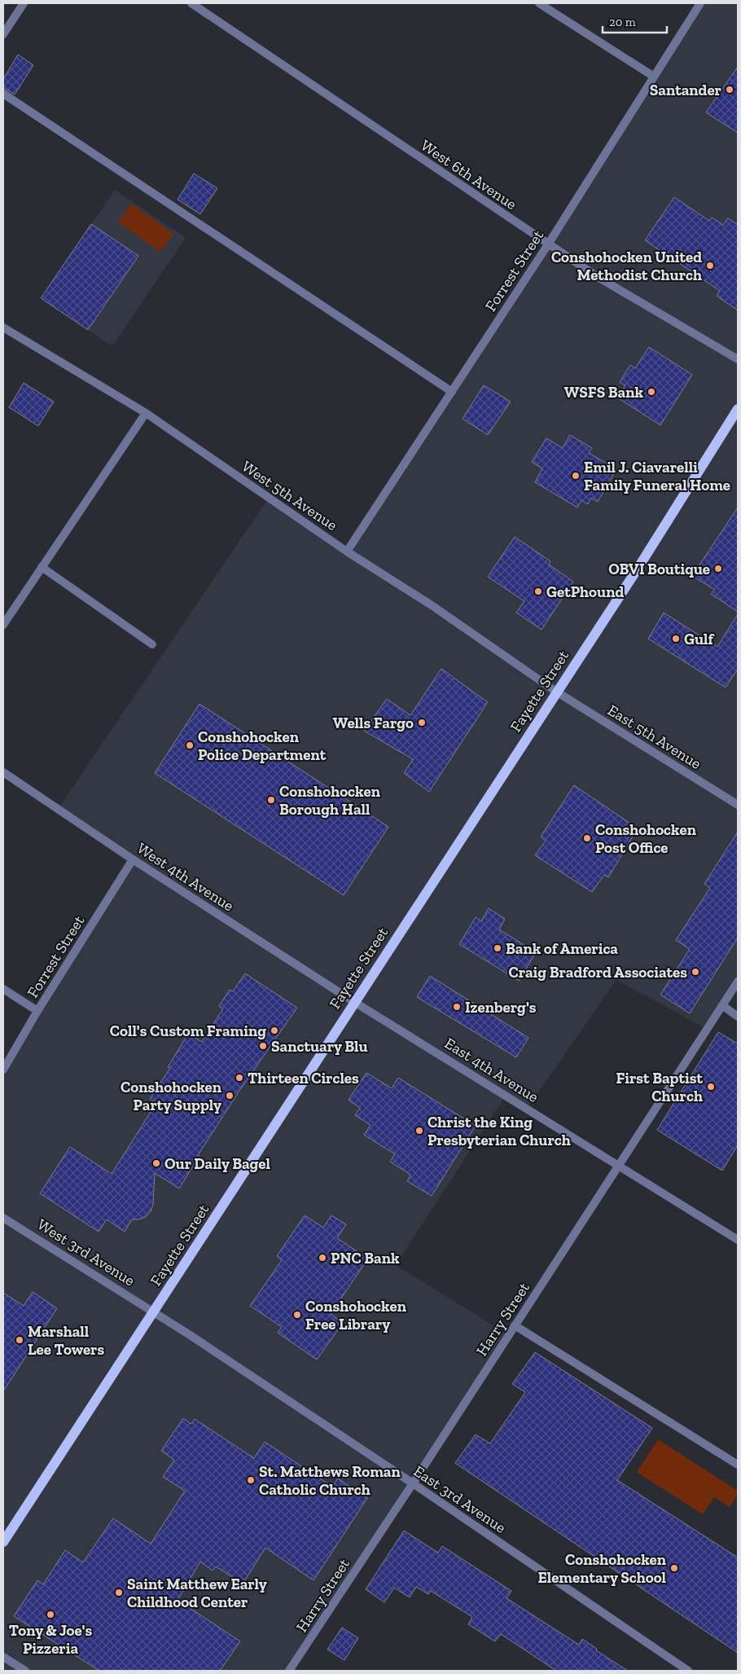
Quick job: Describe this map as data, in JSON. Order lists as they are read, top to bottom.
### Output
{
  "streets": {
    "main road": ["Fayette Street"],
    "street": [
      "West 6th Avenue",
      "Forrest Street",
      "West 5th Avenue",
      "East 5th Avenue",
      "West 4th Avenue",
      "East 4th Avenue",
      "West 3rd Avenue",
      "Harry Street",
      "East 3rd Avenue"
    ]
  },
  "crossings": [
    ["West 6th Avenue", "Forrest Street"],
    ["Forrest Street", "West 5th Avenue"],
    ["Forrest Street", "West 4th Avenue"],
    ["West 5th Avenue", "Fayette Street"],
    ["West 5th Avenue", "East 5th Avenue"],
    ["Fayette Street", "East 5th Avenue"],
    ["Fayette Street", "West 4th Avenue"],
    ["Fayette Street", "East 4th Avenue"],
    ["Fayette Street", "West 3rd Avenue"],
    ["Fayette Street", "East 3rd Avenue"],
    ["West 4th Avenue", "East 4th Avenue"],
    ["East 4th Avenue", "Harry Street"],
    ["West 3rd Avenue", "East 3rd Avenue"],
    ["Harry Street", "East 3rd Avenue"]
  ],
  "places": [
    "Santander",
    "Conshohocken United Methodist Church",
    "WSFS Bank",
    "Emil J. Ciavarelli Family Funeral Home",
    "OBVI Boutique",
    "GetPhound",
    "Gulf",
    "Wells Fargo",
    "Conshohocken Police Department",
    "Conshohocken Borough Hall",
    "Conshohocken Post Office",
    "Bank of America",
    "Craig Bradford Associates",
    "Izenberg's",
    "Coll's Custom Framing",
    "Sanctuary Blu",
    "Thirteen Circles",
    "First Baptist Church",
    "Conshohocken Party Supply",
    "Christ the King Presbyterian Church",
    "Our Daily Bagel",
    "PNC Bank",
    "Conshohocken Free Library",
    "Marshall Lee Towers",
    "St. Matthews Roman Catholic Church",
    "Conshohocken Elementary School",
    "Saint Matthew Early Childhood Center",
    "Tony & Joe's Pizzeria"
  ],
  "scale_bar": "20 m"
}
